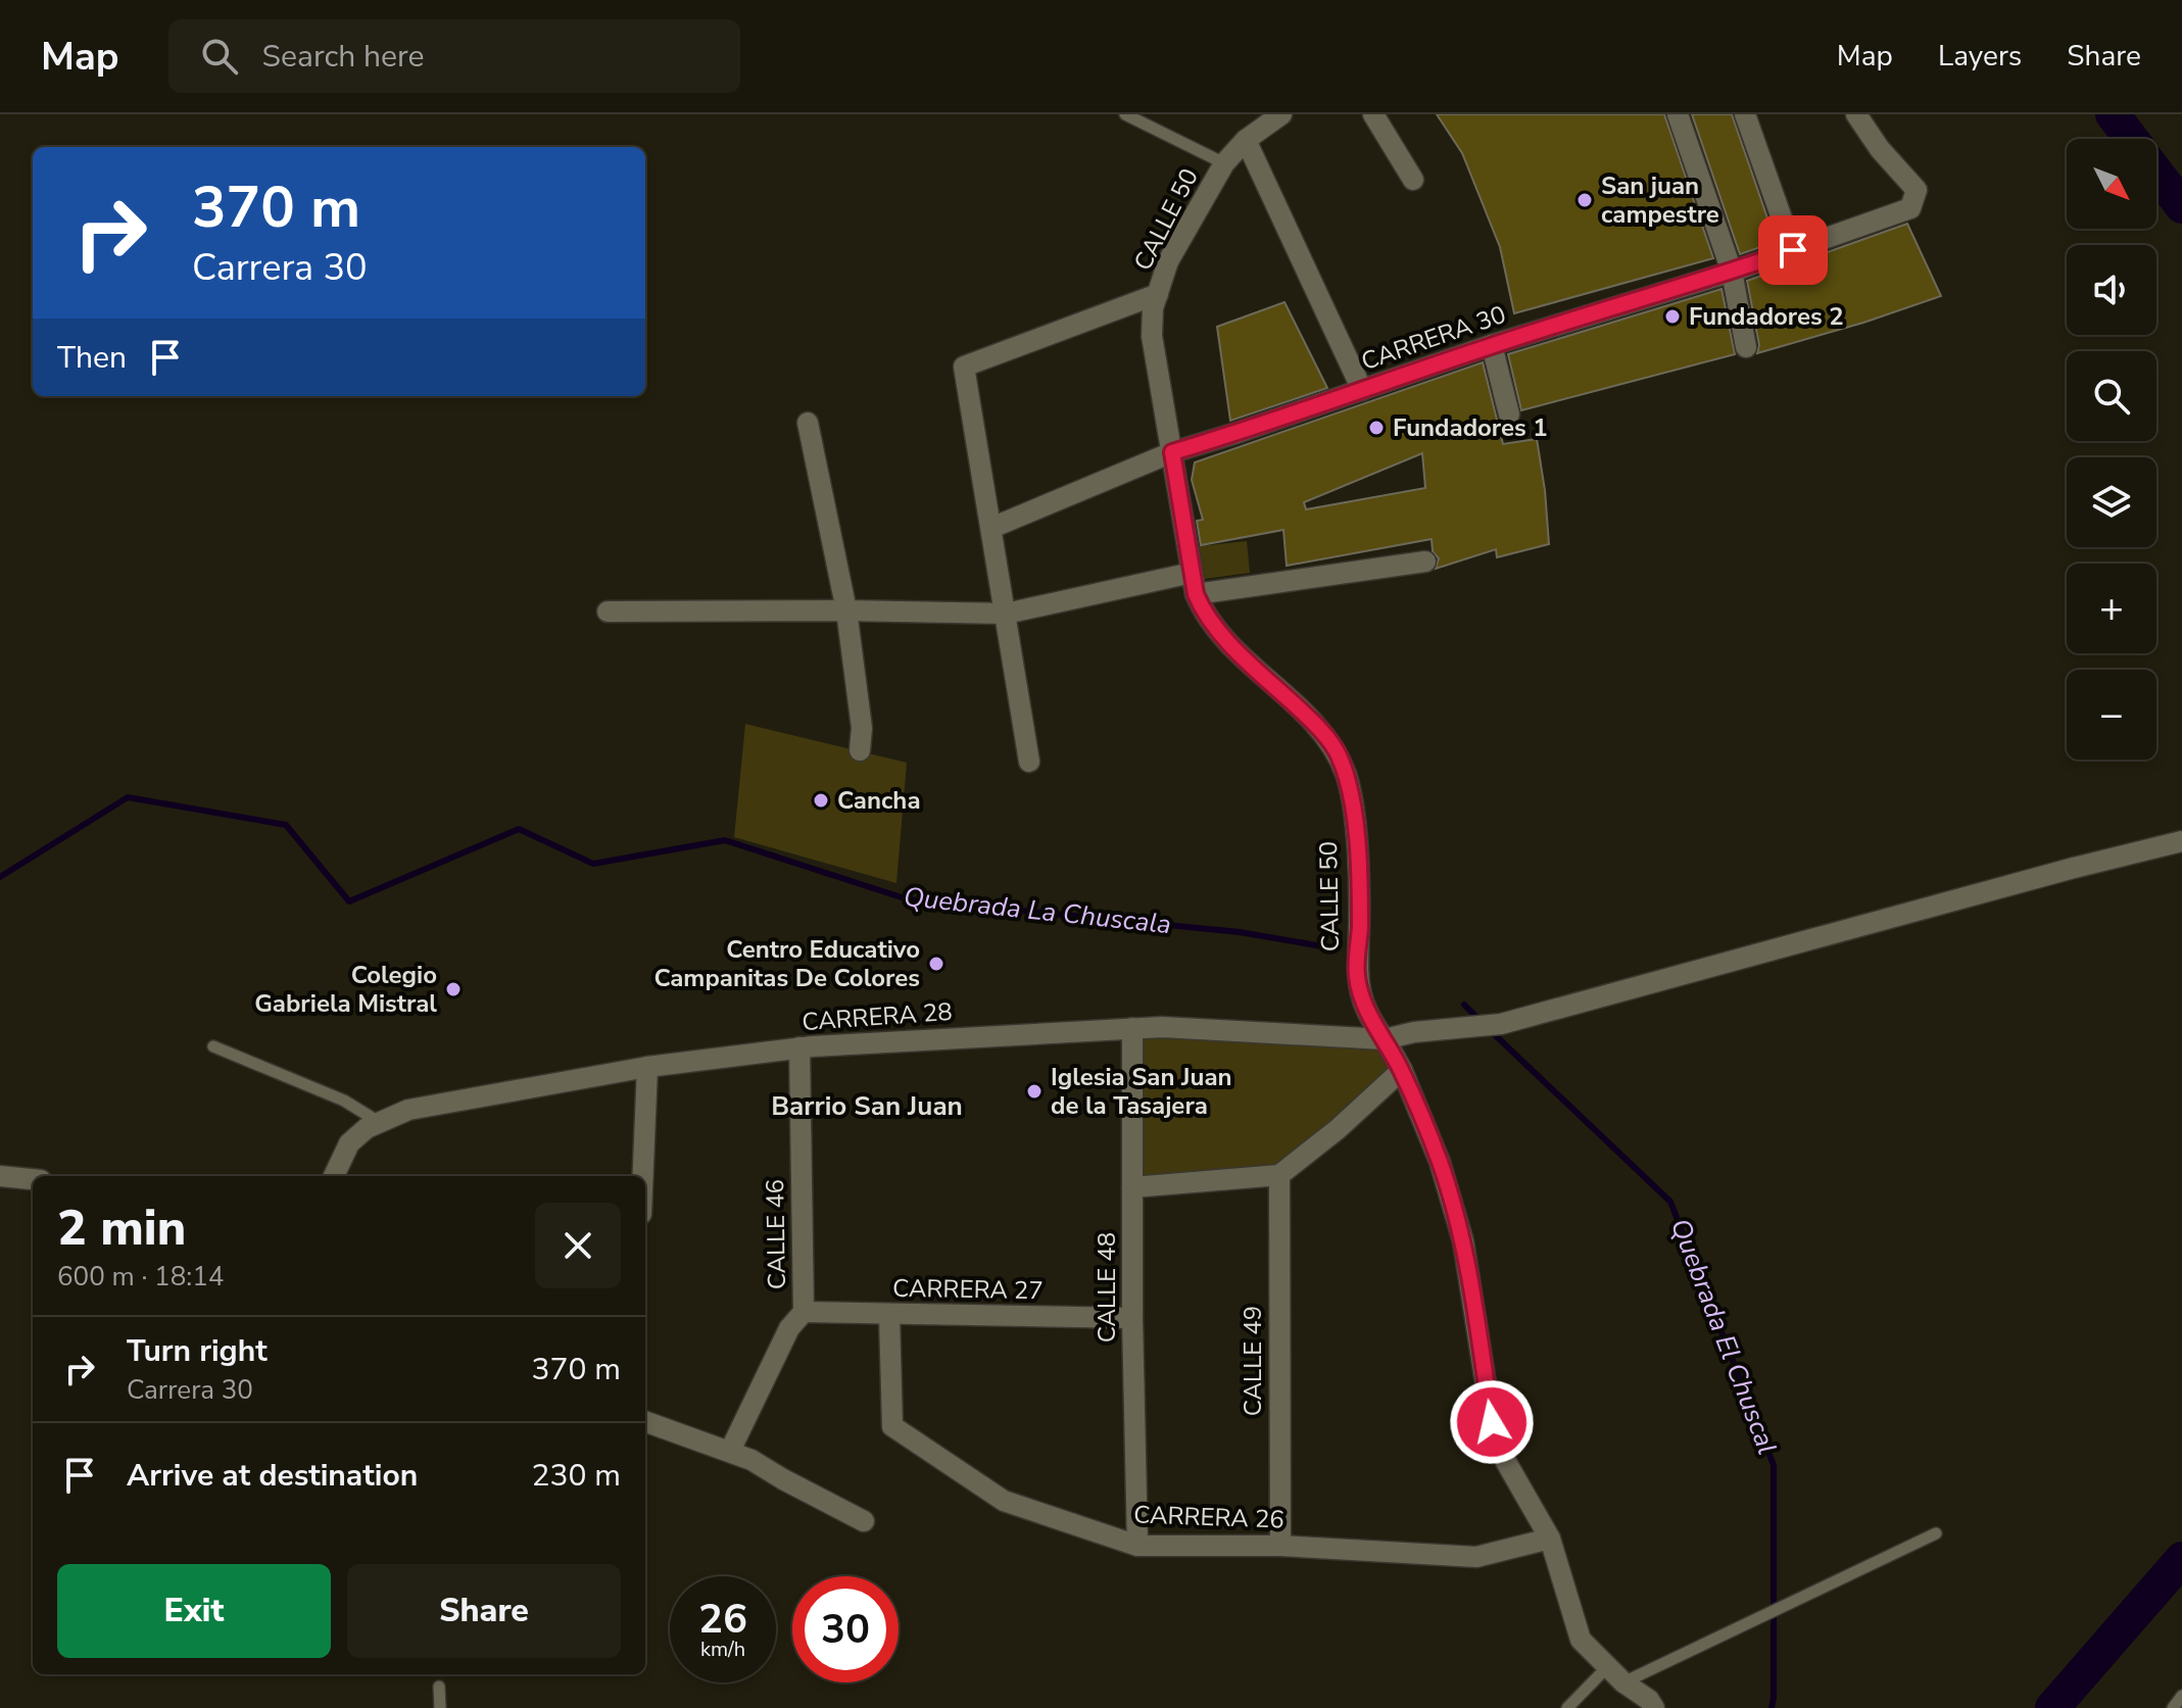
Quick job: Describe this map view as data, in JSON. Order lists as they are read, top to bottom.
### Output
{
  "streets": {
    "street": [
      "CALLE 50",
      "CARRERA 30",
      "CARRERA 28",
      "CALLE 46",
      "CALLE 48",
      "CARRERA 27",
      "CALLE 49",
      "CARRERA 26"
    ]
  },
  "crossings": [
    ["CALLE 50", "CARRERA 30"],
    ["CALLE 50", "CARRERA 28"],
    ["CALLE 50", "CARRERA 26"],
    ["CARRERA 28", "CALLE 46"],
    ["CARRERA 28", "CALLE 48"],
    ["CALLE 46", "CARRERA 27"],
    ["CALLE 48", "CARRERA 27"],
    ["CALLE 48", "CARRERA 26"],
    ["CARRERA 27", "CARRERA 26"],
    ["CALLE 49", "CARRERA 26"]
  ],
  "districts": ["Barrio San Juan"],
  "water": ["Quebrada La Chuscala", "Quebrada El Chuscal"],
  "places": [
    "San juan campestre",
    "Fundadores 2",
    "Fundadores 1",
    "Cancha",
    "Centro Educativo Campanitas De Colores",
    "Colegio Gabriela Mistral",
    "Iglesia San Juan de la Tasajera"
  ],
  "north": "bottom right",
  "page": {
    "header": "Map",
    "search": "Search here",
    "nav": ["Map", "Layers", "Share"],
    "map_buttons": ["+", "−"],
    "turn": ["370 m", "Carrera 30"],
    "then": "Then",
    "heading": ["2 min", "600 m · 18:14"],
    "list": [
      {
        "name": "Turn right",
        "note": "Carrera 30",
        "value": "370 m"
      },
      {
        "name": "Arrive at destination",
        "value": "230 m"
      }
    ],
    "buttons": ["Exit", "Share"],
    "speed": "26 km/h",
    "limit": "30"
  }
}
